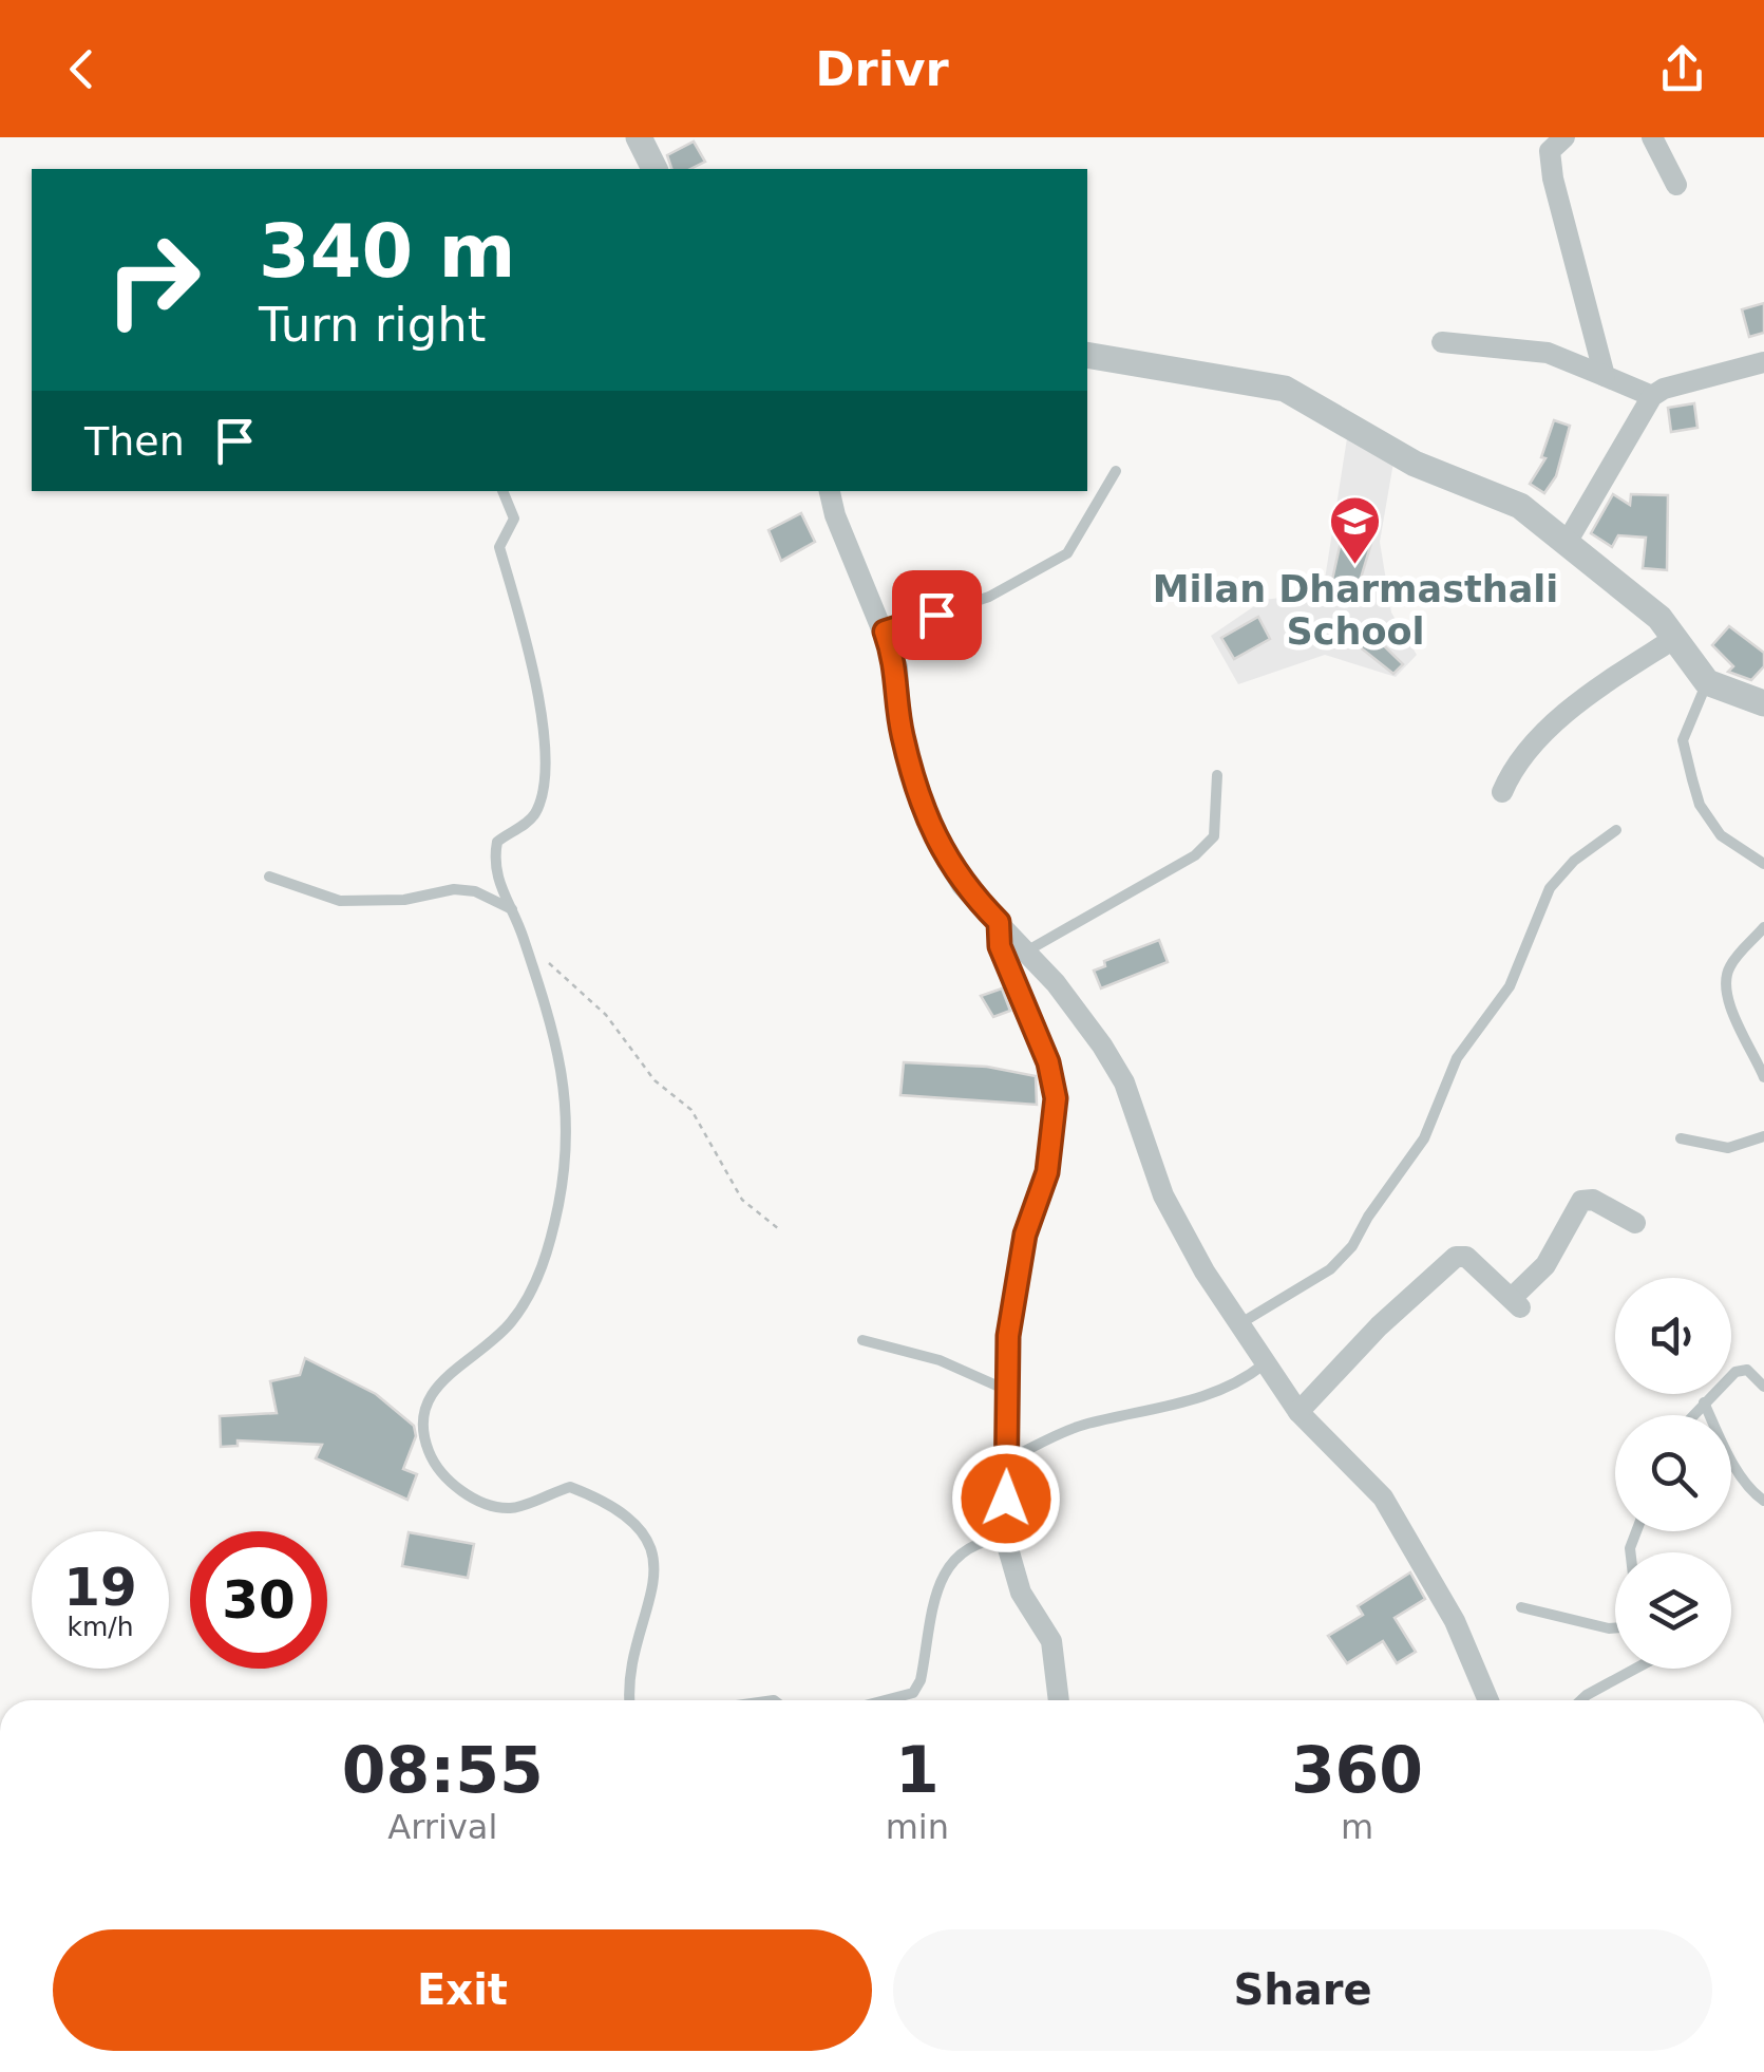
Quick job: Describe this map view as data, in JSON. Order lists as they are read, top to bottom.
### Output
{
  "places": {
    "school or university": ["Milan Dharmasthali School"]
  },
  "page": {
    "header": "Drivr",
    "turn": ["340 m", "Turn right"],
    "then": "Then",
    "speed": "19 km/h",
    "limit": "30",
    "eta": [
      "08:55",
      "Arrival",
      "1",
      "min",
      "360",
      "m"
    ],
    "buttons": ["Exit", "Share"]
  }
}
